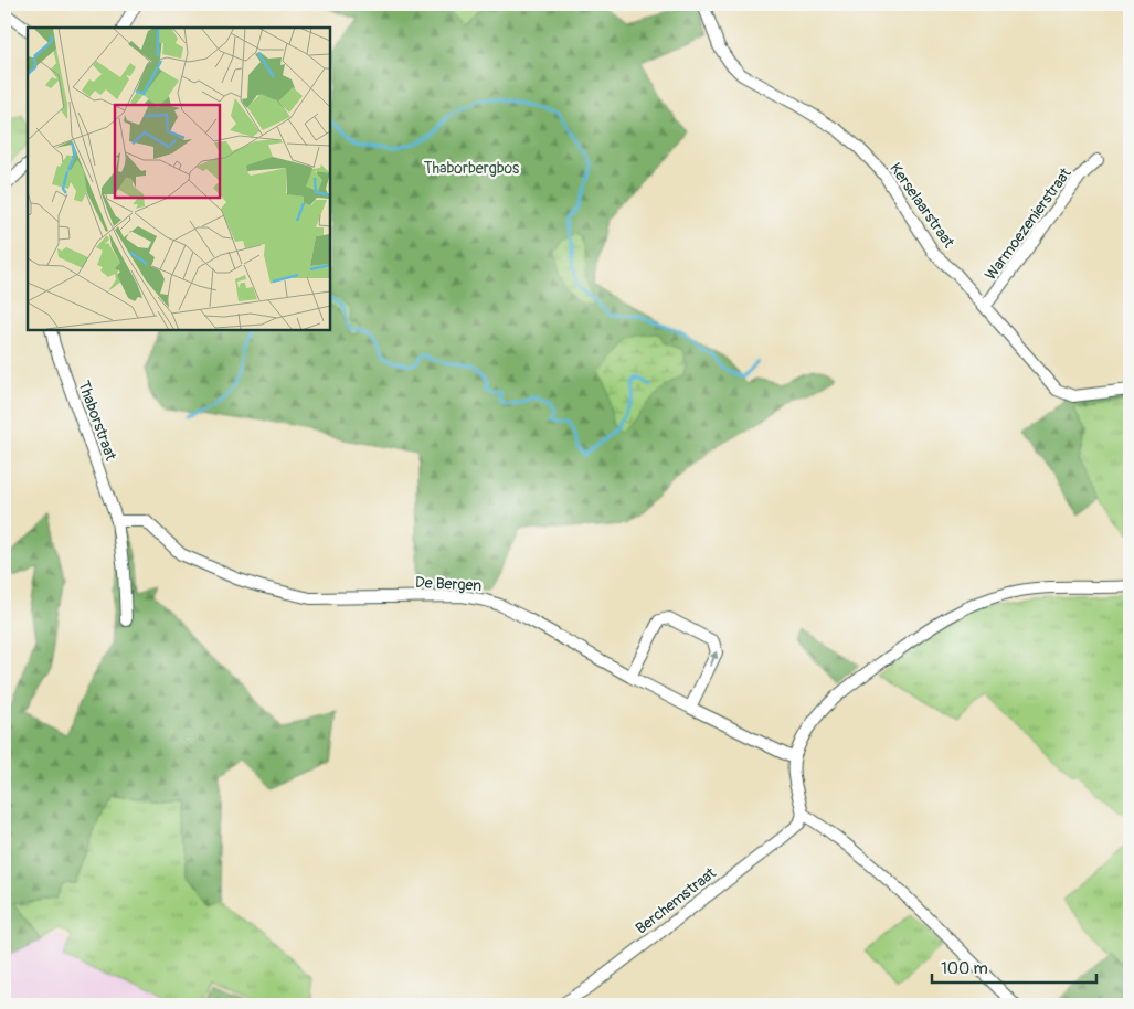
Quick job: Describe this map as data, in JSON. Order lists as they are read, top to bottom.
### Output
{
  "streets": {
    "street": [
      "Kerselaarstraat",
      "Warmoezenierstraat",
      "Thaborstraat",
      "De Bergen",
      "Berchemstraat"
    ]
  },
  "crossings": [
    ["Kerselaarstraat", "Warmoezenierstraat"],
    ["Thaborstraat", "De Bergen"]
  ],
  "parks": ["Thaborbergbos"],
  "scale_bar": "100 m"
}
